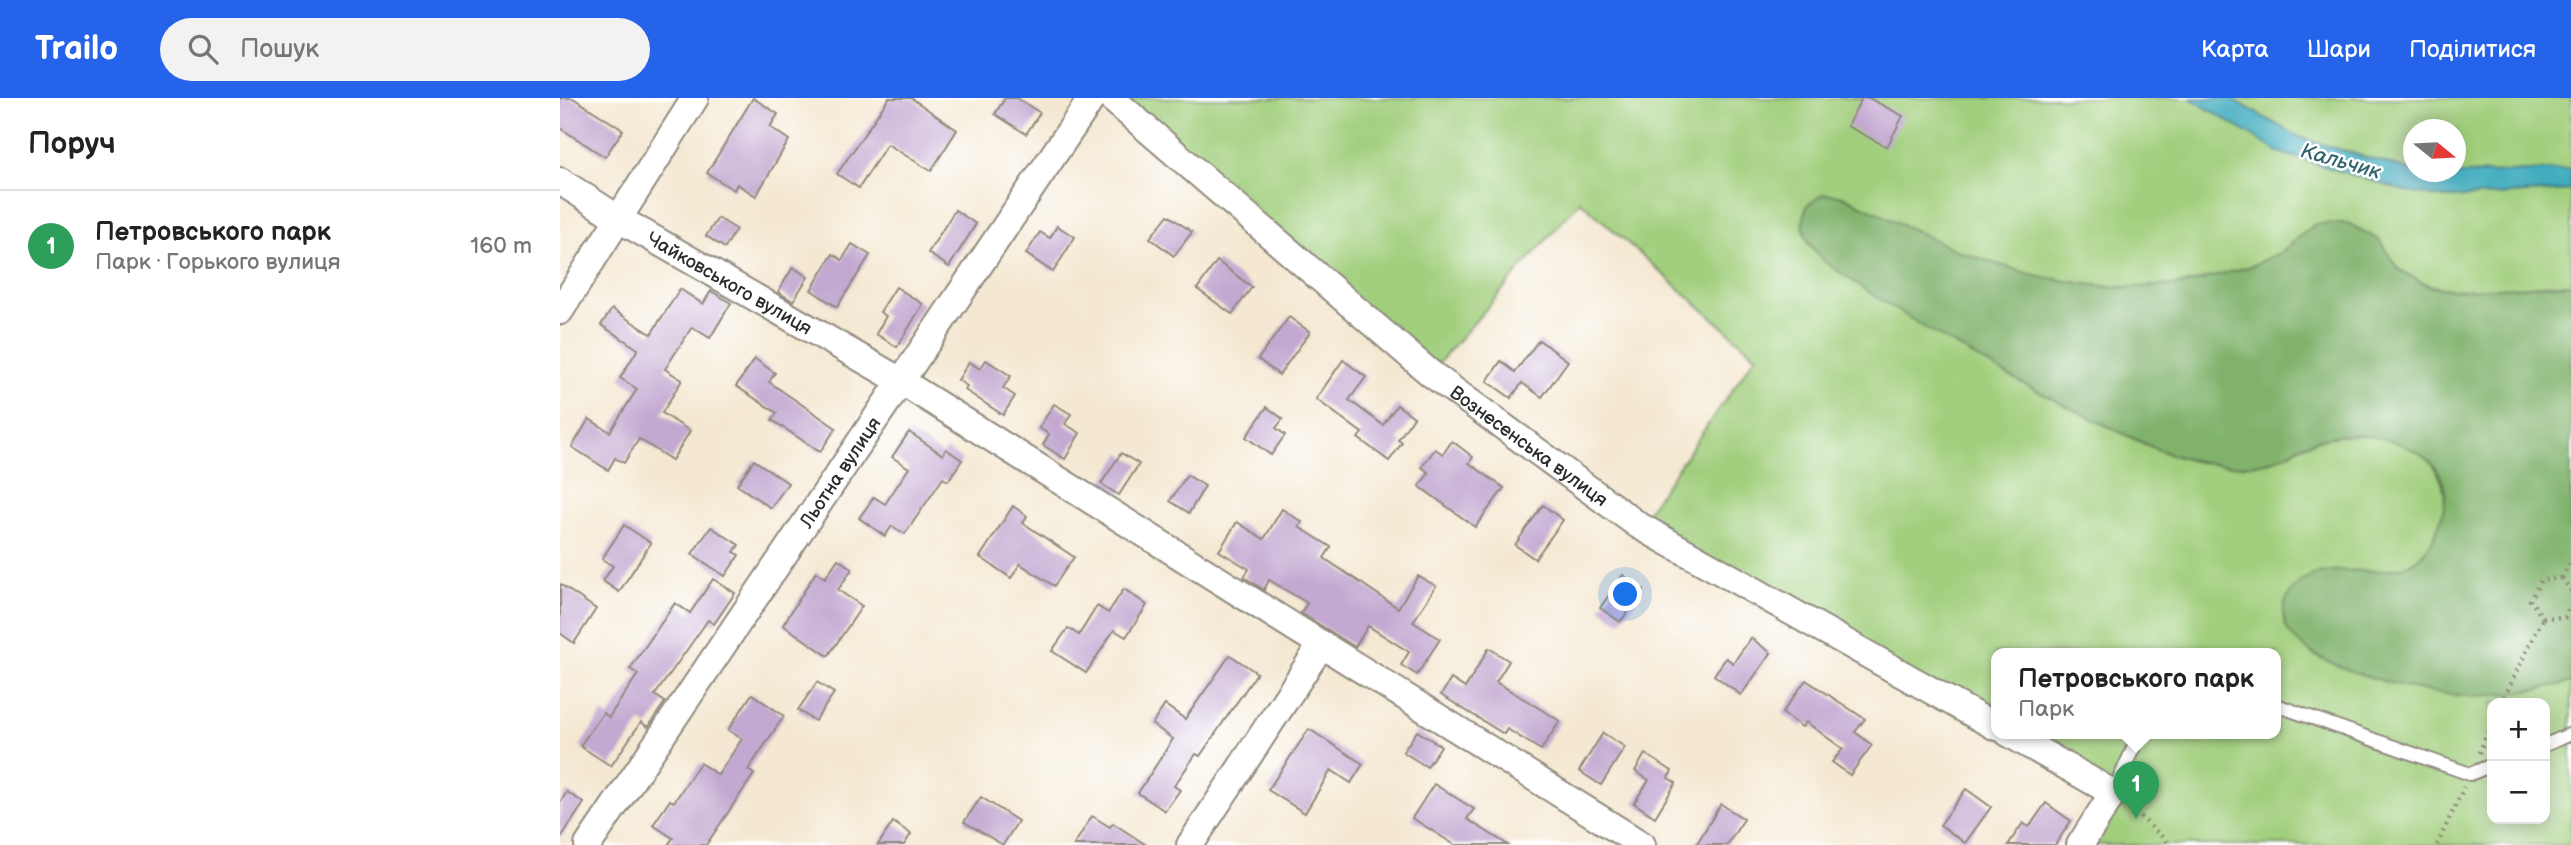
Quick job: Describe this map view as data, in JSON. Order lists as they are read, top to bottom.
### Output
{
  "streets": {
    "street": ["Чайковського вулиця", "Вознесенська вулиця", "Льотна вулиця"]
  },
  "crossings": [
    ["Чайковського вулиця", "Льотна вулиця"]
  ],
  "water": ["Кальчик"],
  "north": "right",
  "page": {
    "header": "Trailo",
    "search": "Пошук",
    "nav": ["Карта", "Шари", "Поділитися"],
    "heading": "Поруч",
    "list": [
      {
        "mark": "1",
        "name": "Петровського парк",
        "note": "Парк · Горького вулиця",
        "value": "160 m"
      }
    ],
    "popup": ["Петровського парк", "Парк"],
    "map_buttons": ["+", "−"],
    "pins": "1"
  }
}
